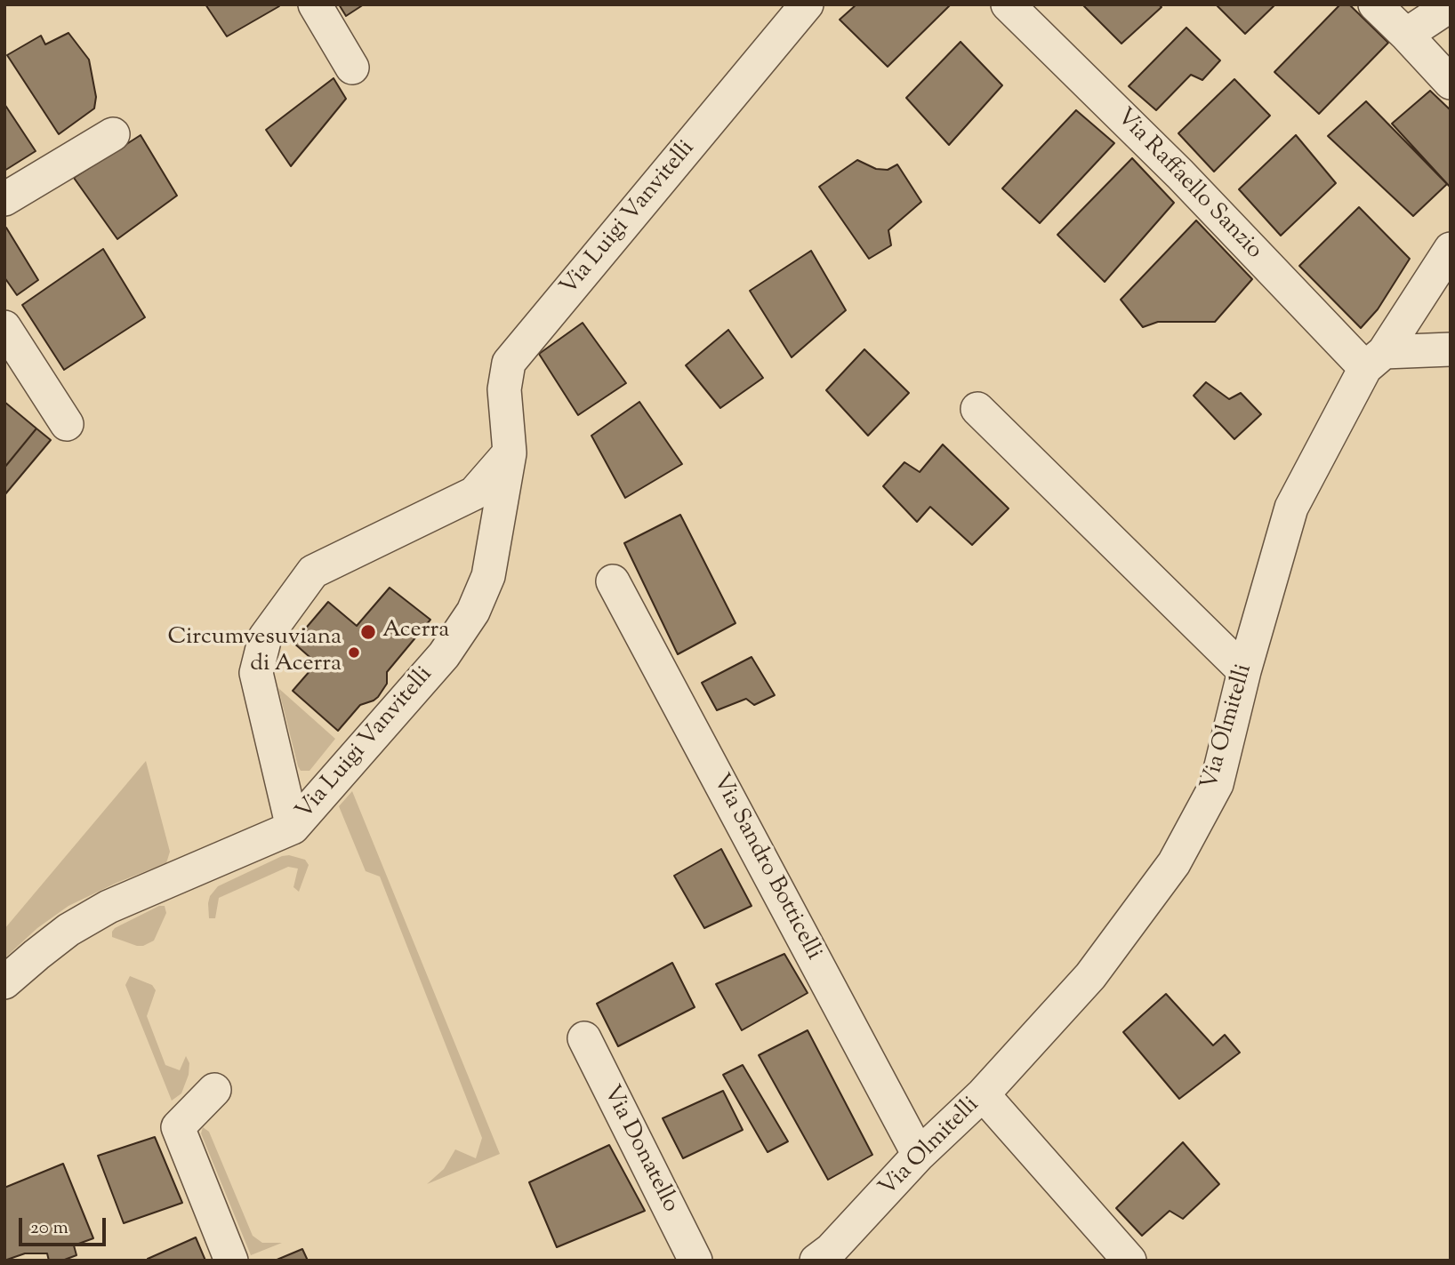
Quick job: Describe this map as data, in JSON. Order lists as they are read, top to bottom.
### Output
{
  "streets": {
    "street": [
      "Via Raffaello Sanzio",
      "Via Luigi Vanvitelli",
      "Via Olmitelli",
      "Via Sandro Botticelli",
      "Via Donatello"
    ]
  },
  "crossings": [
    ["Via Raffaello Sanzio", "Via Olmitelli"],
    ["Via Olmitelli", "Via Sandro Botticelli"]
  ],
  "places": ["Acerra", "Circumvesuviana di Acerra"],
  "scale_bar": "20 m"
}
